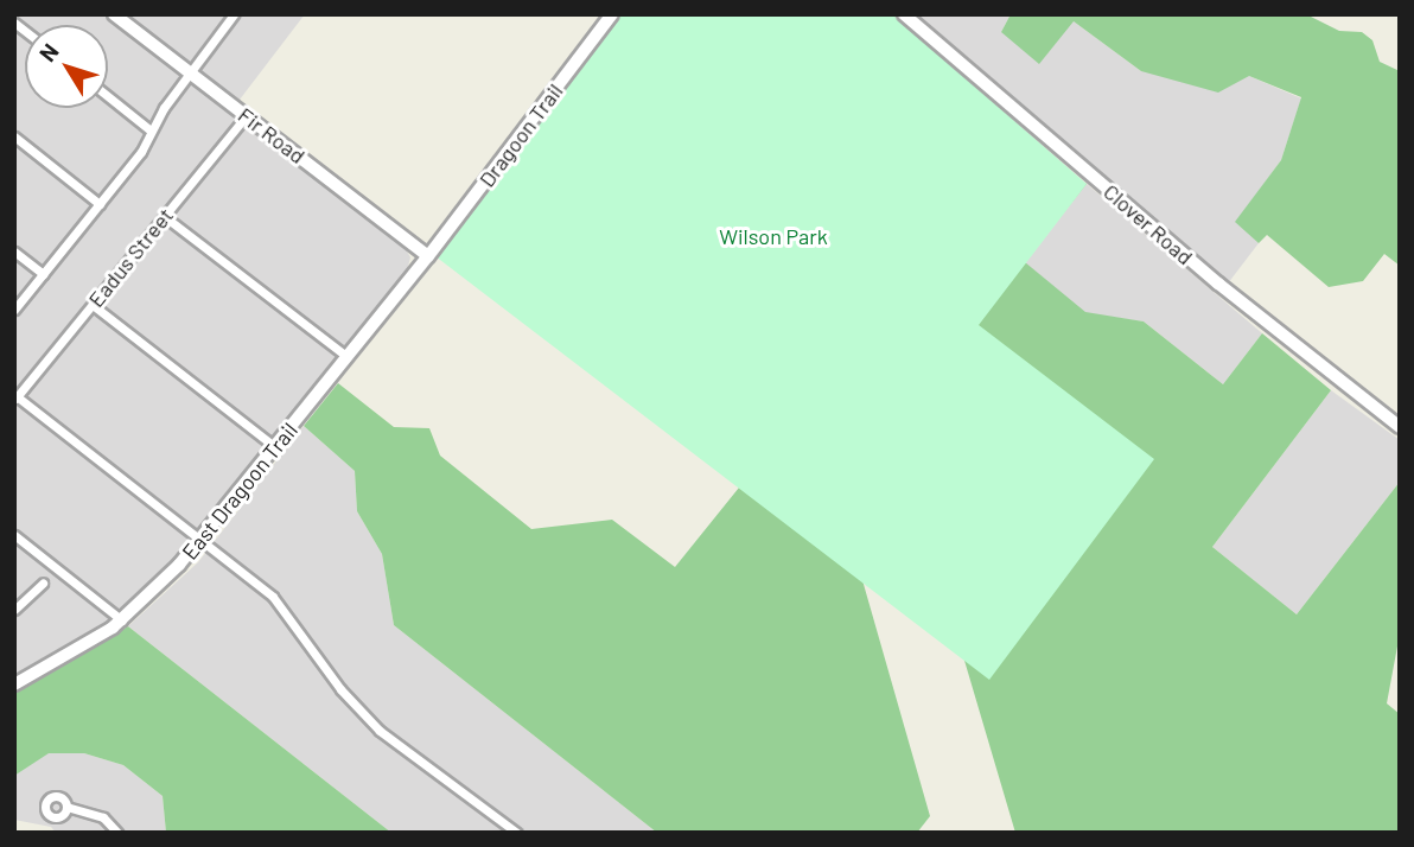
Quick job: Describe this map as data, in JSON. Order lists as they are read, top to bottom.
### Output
{
  "streets": {
    "street": [
      "Fir Road",
      "Dragoon Trail",
      "Clover Road",
      "Eadus Street",
      "East Dragoon Trail"
    ]
  },
  "crossings": [
    ["Fir Road", "Dragoon Trail"],
    ["Fir Road", "Eadus Street"],
    ["Fir Road", "East Dragoon Trail"],
    ["Dragoon Trail", "East Dragoon Trail"]
  ],
  "parks": ["Wilson Park"],
  "north": "top left"
}
